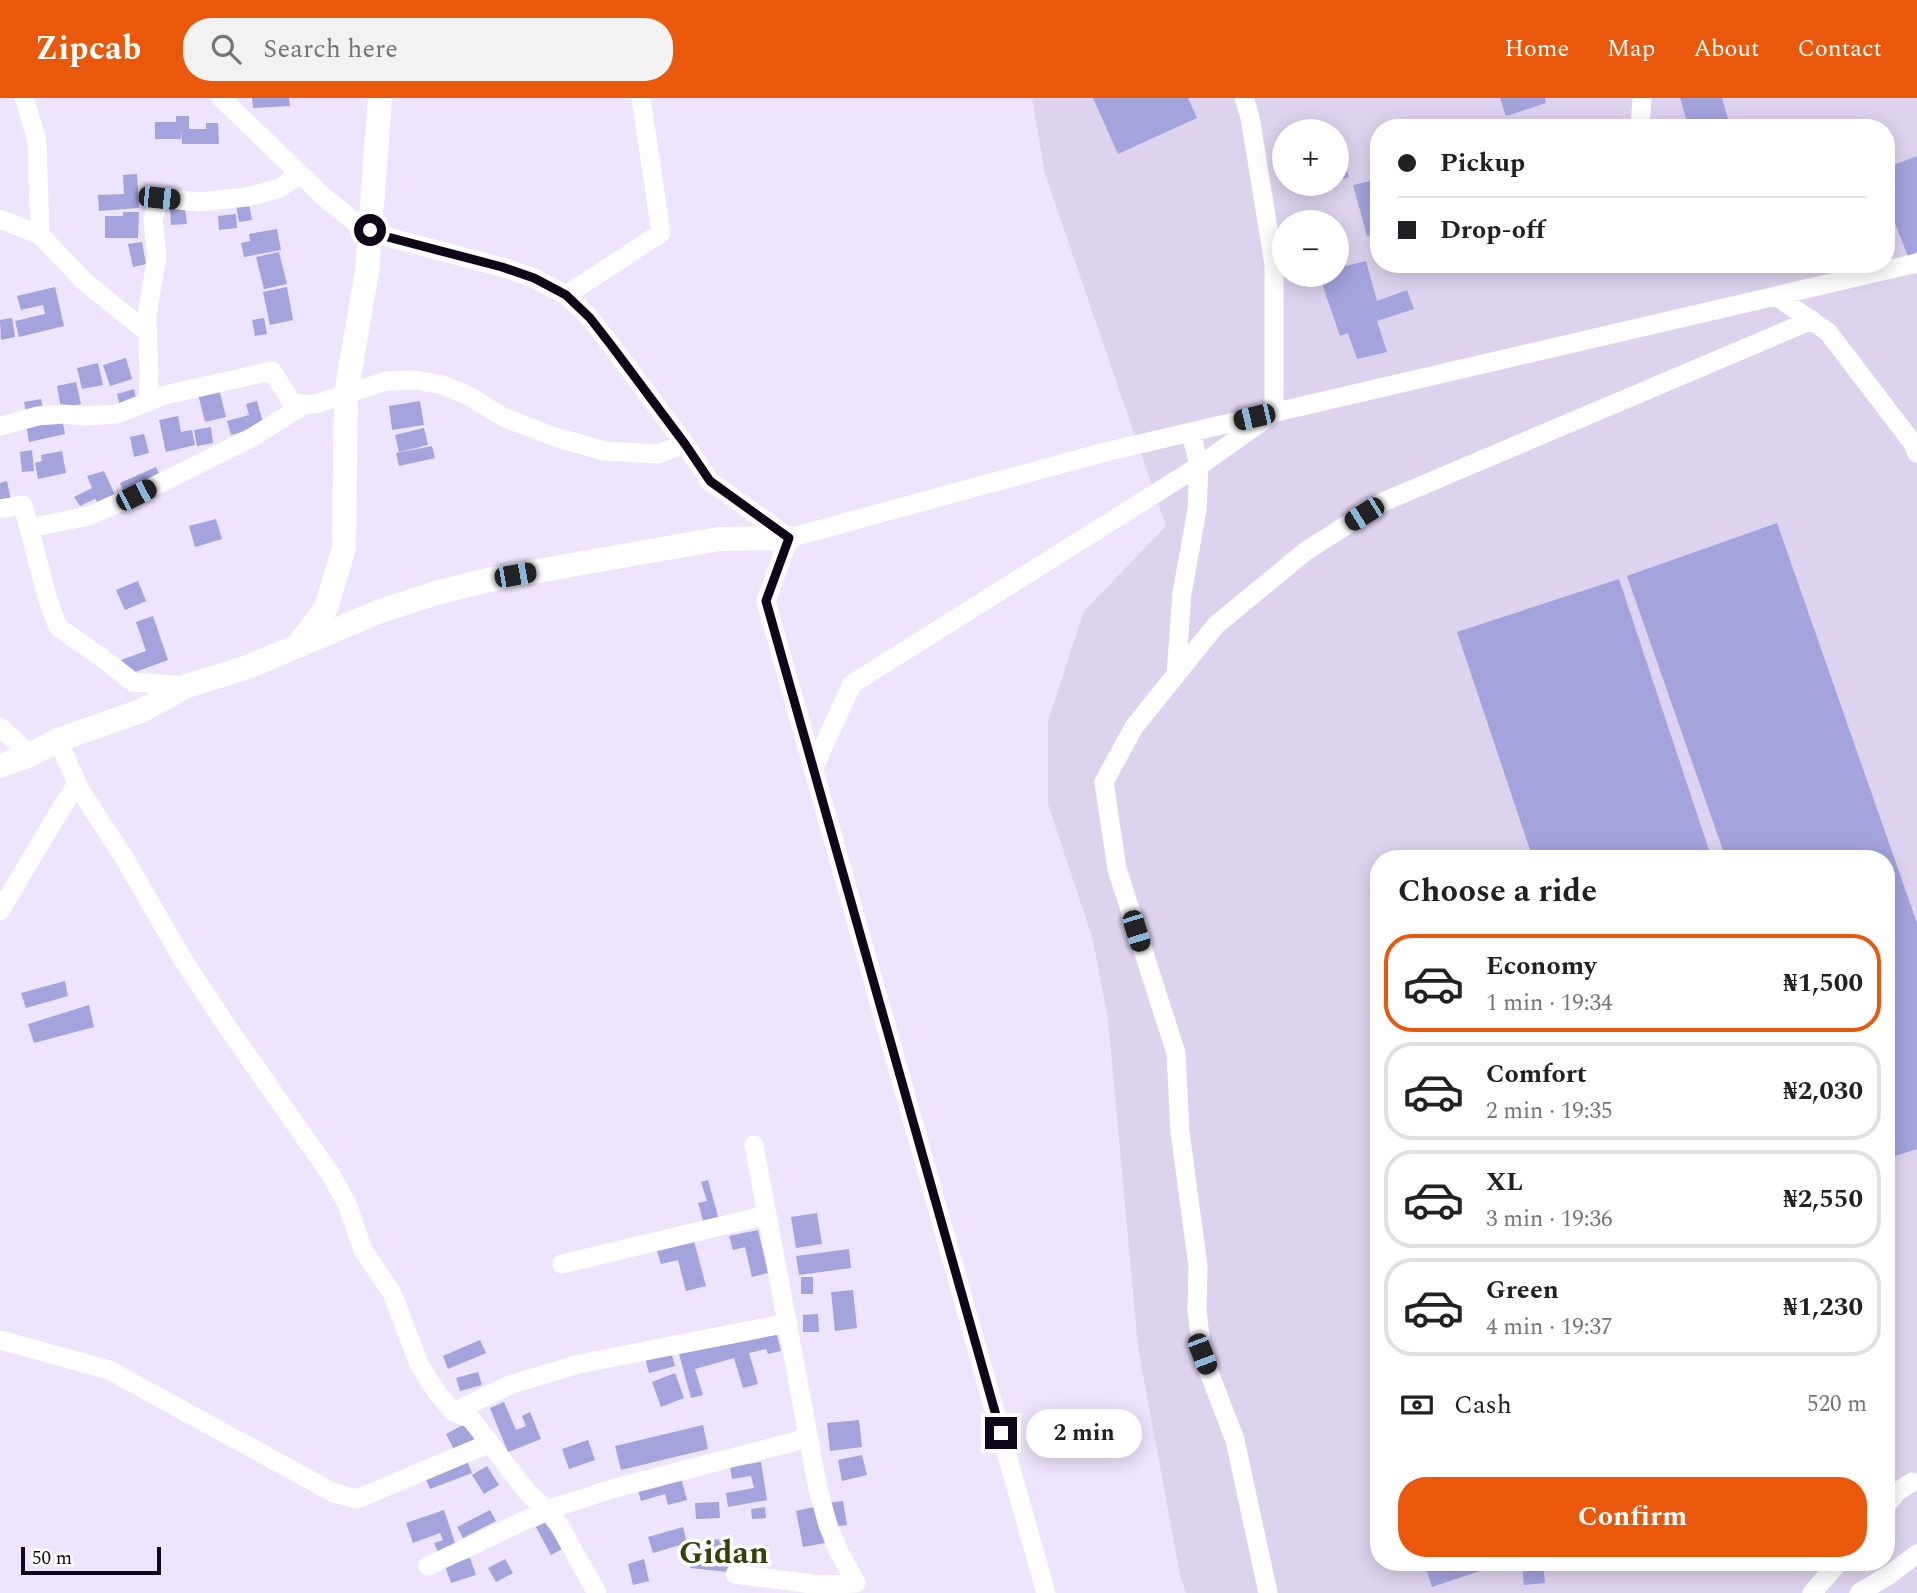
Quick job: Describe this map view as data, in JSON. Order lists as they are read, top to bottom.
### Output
{
  "districts": ["Gidan"],
  "scale_bar": "50 m",
  "page": {
    "header": "Zipcab",
    "search": "Search here",
    "nav": [
      "Home",
      "Map",
      "About",
      "Contact"
    ],
    "map_buttons": ["+", "−"],
    "banner": ["Pickup", "Drop-off"],
    "heading": "Choose a ride",
    "list": [
      {
        "name": "Economy",
        "note": "1 min · 19:34",
        "value": "₦1,500"
      },
      {
        "name": "Comfort",
        "note": "2 min · 19:35",
        "value": "₦2,030"
      },
      {
        "name": "XL",
        "note": "3 min · 19:36",
        "value": "₦2,550"
      },
      {
        "name": "Green",
        "note": "4 min · 19:37",
        "value": "₦1,230"
      }
    ],
    "pay": ["Cash", "520 m"],
    "bubble": "2 min",
    "buttons": "Confirm",
    "scale": "50 m"
  }
}
